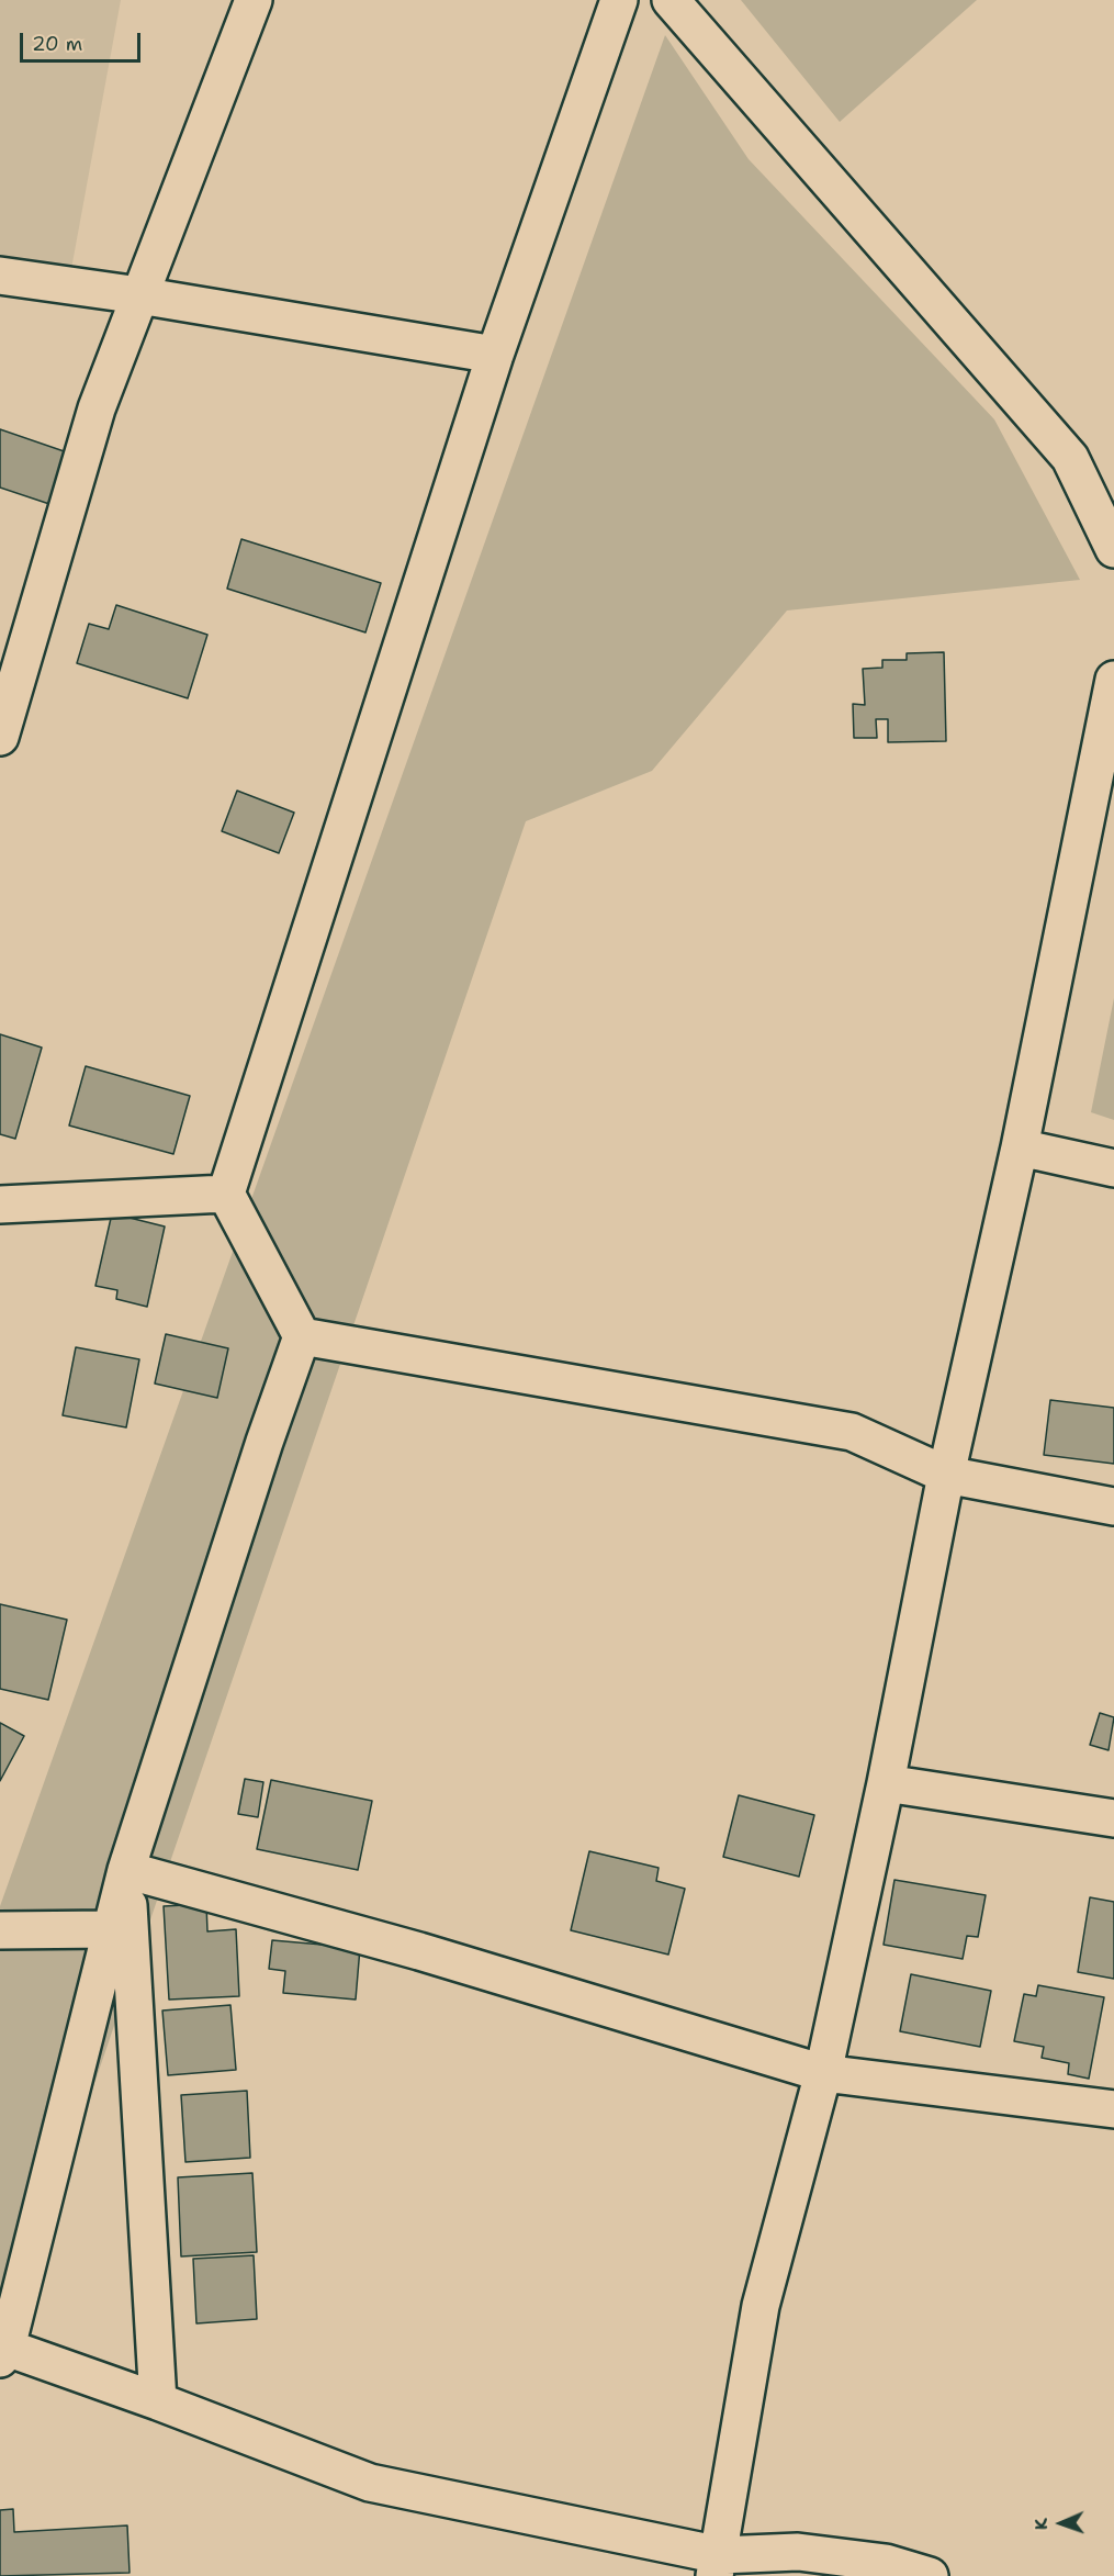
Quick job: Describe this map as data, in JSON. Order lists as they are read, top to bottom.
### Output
{
  "scale_bar": "20 m",
  "north": "left"
}
